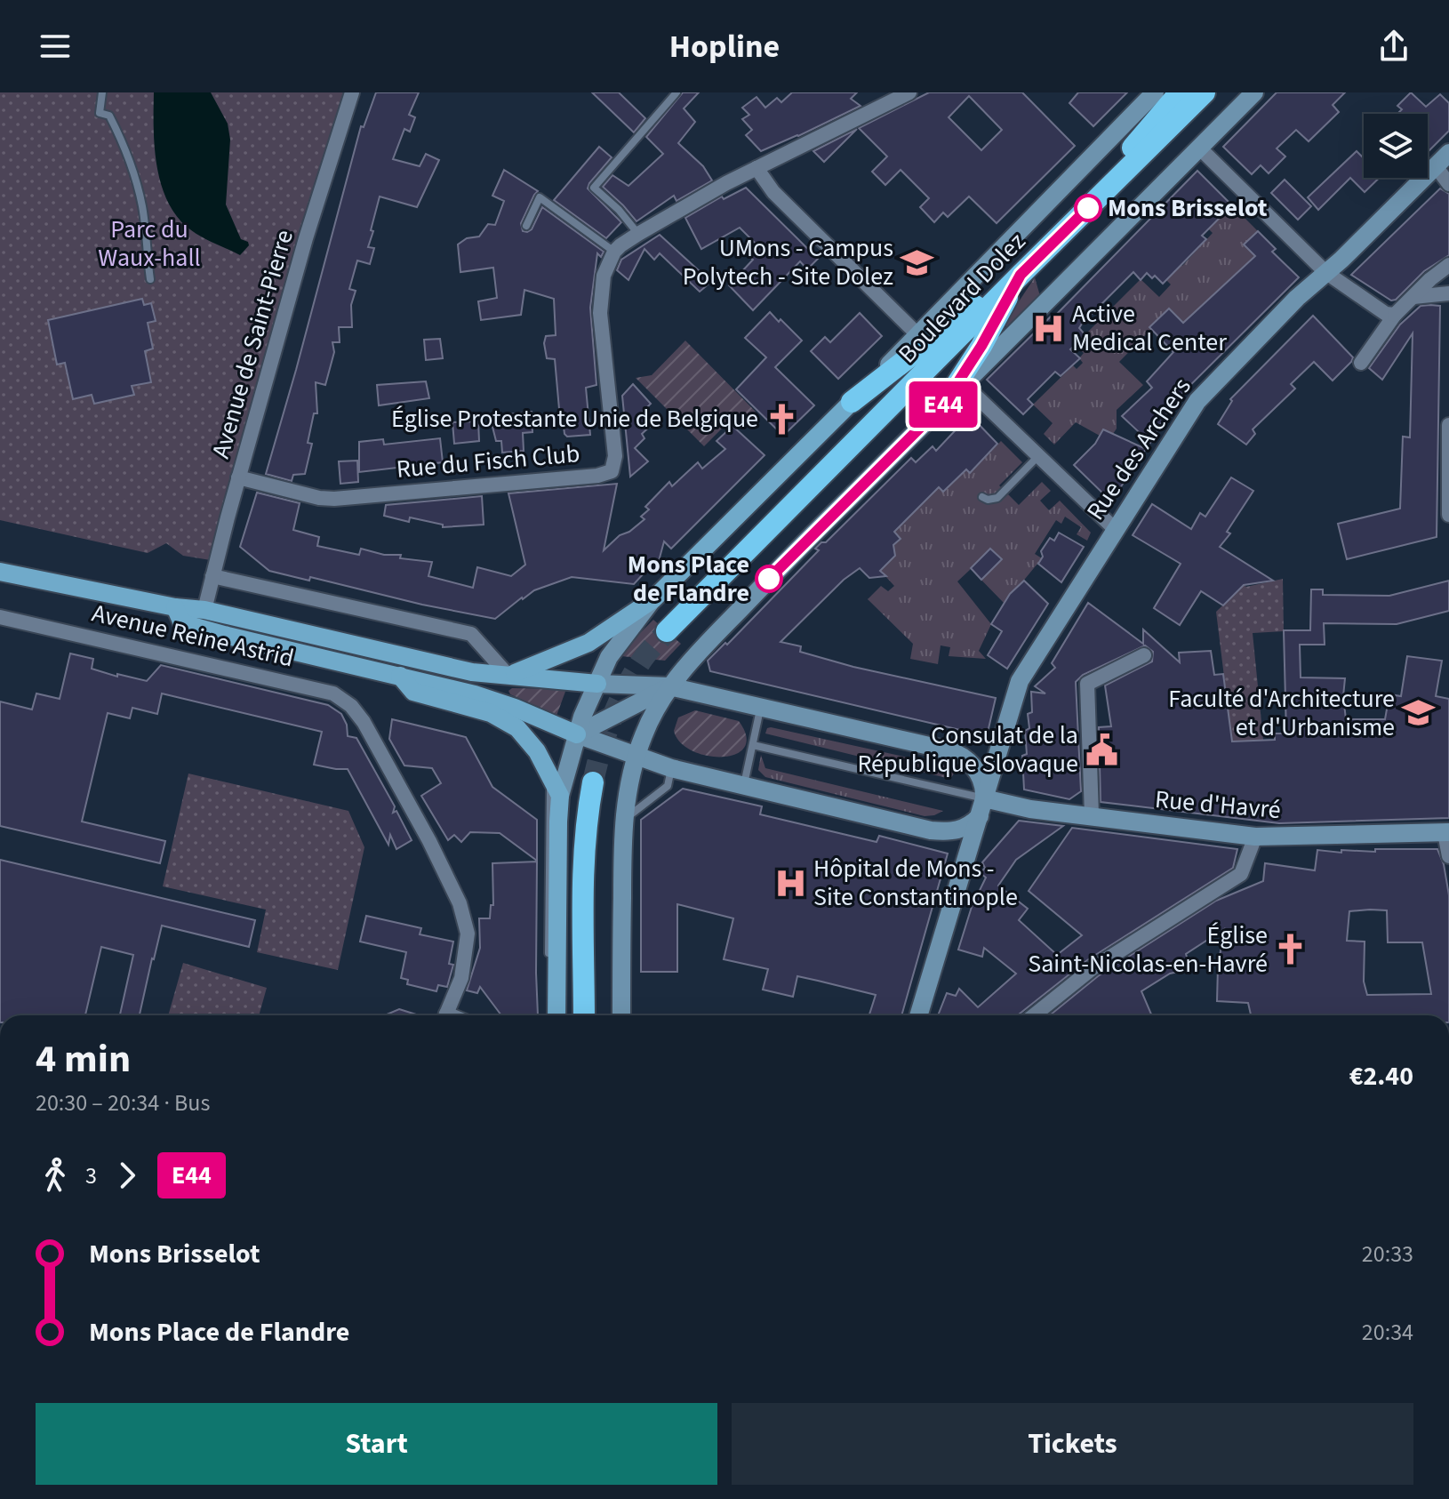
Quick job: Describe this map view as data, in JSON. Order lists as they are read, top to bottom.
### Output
{
  "streets": {
    "highway": ["Boulevard Dolez"],
    "main road": ["Avenue Reine Astrid"],
    "street": [
      "Avenue de Saint-Pierre",
      "Rue des Archers",
      "Rue du Fisch Club",
      "Rue d'Havré"
    ]
  },
  "crossings": [
    ["Avenue de Saint-Pierre", "Rue du Fisch Club"],
    ["Avenue de Saint-Pierre", "Avenue Reine Astrid"],
    ["Rue des Archers", "Rue d'Havré"]
  ],
  "parks": ["Parc du Waux-hall"],
  "places": {
    "other": ["Mons Brisselot", "Mons Place de Flandre"],
    "school or university": ["UMons - Campus Polytech - Site Dolez", "Faculté d'Architecture et d'Urbanisme"],
    "hospital": ["Active Medical Center", "Hôpital de Mons - Site Constantinople"],
    "church": ["Église Protestante Unie de Belgique", "Église Saint-Nicolas-en-Havré"],
    "public building": ["Consulat de la République Slovaque"]
  },
  "lines": ["bus line E44"],
  "page": {
    "header": "Hopline",
    "on_map": "E44",
    "heading": ["4 min", "20:30 – 20:34 · Bus", "€2.40"],
    "legs": ["3", "E44"],
    "list": [
      {
        "name": "Mons Brisselot",
        "value": "20:33"
      },
      {
        "name": "Mons Place de Flandre",
        "value": "20:34"
      }
    ],
    "buttons": ["Start", "Tickets"]
  }
}
